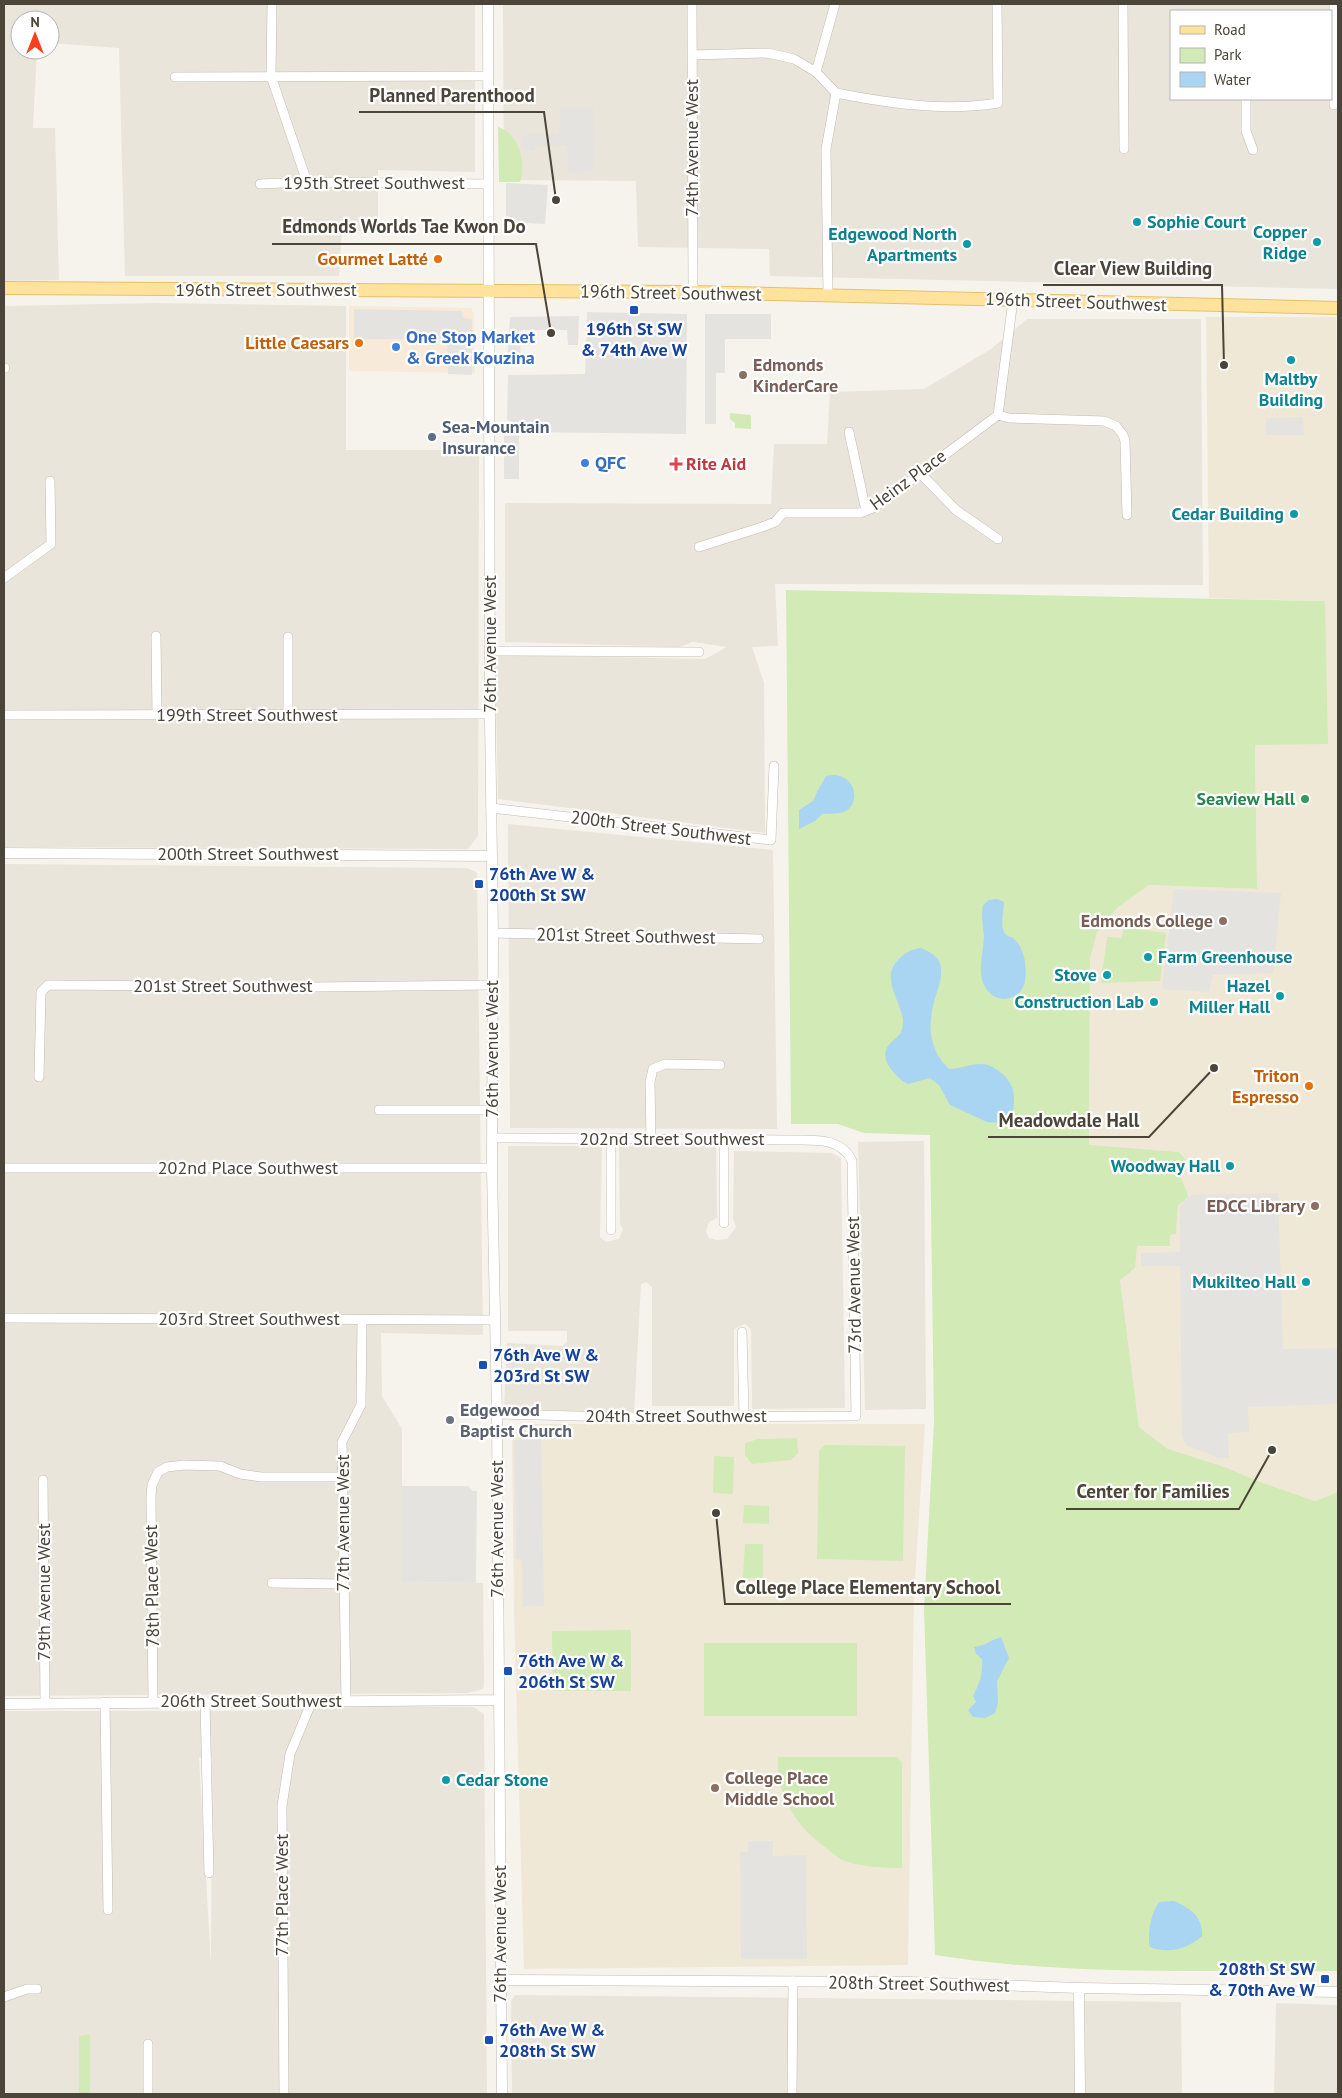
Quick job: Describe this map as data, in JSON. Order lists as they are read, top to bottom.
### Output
{
  "streets": {
    "main road": ["196th Street Southwest"],
    "street": [
      "74th Avenue West",
      "195th Street Southwest",
      "Heinz Place",
      "76th Avenue West",
      "199th Street Southwest",
      "200th Street Southwest",
      "201st Street Southwest",
      "202nd Street Southwest",
      "202nd Place Southwest",
      "73rd Avenue West",
      "203rd Street Southwest",
      "204th Street Southwest",
      "77th Avenue West",
      "78th Place West",
      "79th Avenue West",
      "206th Street Southwest",
      "77th Place West",
      "208th Street Southwest"
    ]
  },
  "crossings": [
    ["74th Avenue West", "196th Street Southwest"],
    ["195th Street Southwest", "76th Avenue West"],
    ["196th Street Southwest", "76th Avenue West"],
    ["76th Avenue West", "199th Street Southwest"],
    ["76th Avenue West", "200th Street Southwest"],
    ["76th Avenue West", "201st Street Southwest"],
    ["76th Avenue West", "202nd Street Southwest"],
    ["76th Avenue West", "202nd Place Southwest"],
    ["76th Avenue West", "203rd Street Southwest"],
    ["76th Avenue West", "204th Street Southwest"],
    ["76th Avenue West", "206th Street Southwest"],
    ["76th Avenue West", "208th Street Southwest"],
    ["202nd Street Southwest", "73rd Avenue West"],
    ["73rd Avenue West", "204th Street Southwest"],
    ["203rd Street Southwest", "77th Avenue West"],
    ["77th Avenue West", "78th Place West"],
    ["77th Avenue West", "206th Street Southwest"],
    ["78th Place West", "206th Street Southwest"],
    ["79th Avenue West", "206th Street Southwest"],
    ["206th Street Southwest", "77th Place West"]
  ],
  "places": {
    "other": [
      "Planned Parenthood",
      "Sophie Court",
      "Copper Ridge",
      "Edgewood North Apartments",
      "Gourmet Latté",
      "Edmonds Worlds Tae Kwon Do",
      "Little Caesars",
      "One Stop Market & Greek Kouzina",
      "Maltby Building",
      "Clear View Building",
      "Edmonds KinderCare",
      "Sea-Mountain Insurance",
      "QFC",
      "Cedar Building",
      "Seaview Hall",
      "Edmonds College",
      "Farm Greenhouse",
      "Stove",
      "Hazel Miller Hall",
      "Construction Lab",
      "Meadowdale Hall",
      "Triton Espresso",
      "Woodway Hall",
      "EDCC Library",
      "Mukilteo Hall",
      "Edgewood Baptist Church",
      "Center for Families",
      "College Place Elementary School",
      "Cedar Stone",
      "College Place Middle School"
    ],
    "transit": [
      "196th St SW & 74th Ave W",
      "76th Ave W & 200th St SW",
      "76th Ave W & 203rd St SW",
      "76th Ave W & 206th St SW",
      "208th St SW & 70th Ave W",
      "76th Ave W & 208th St SW"
    ],
    "health": ["Rite Aid"]
  },
  "legend": ["Road", "Park", "Water"],
  "north": "top"
}
